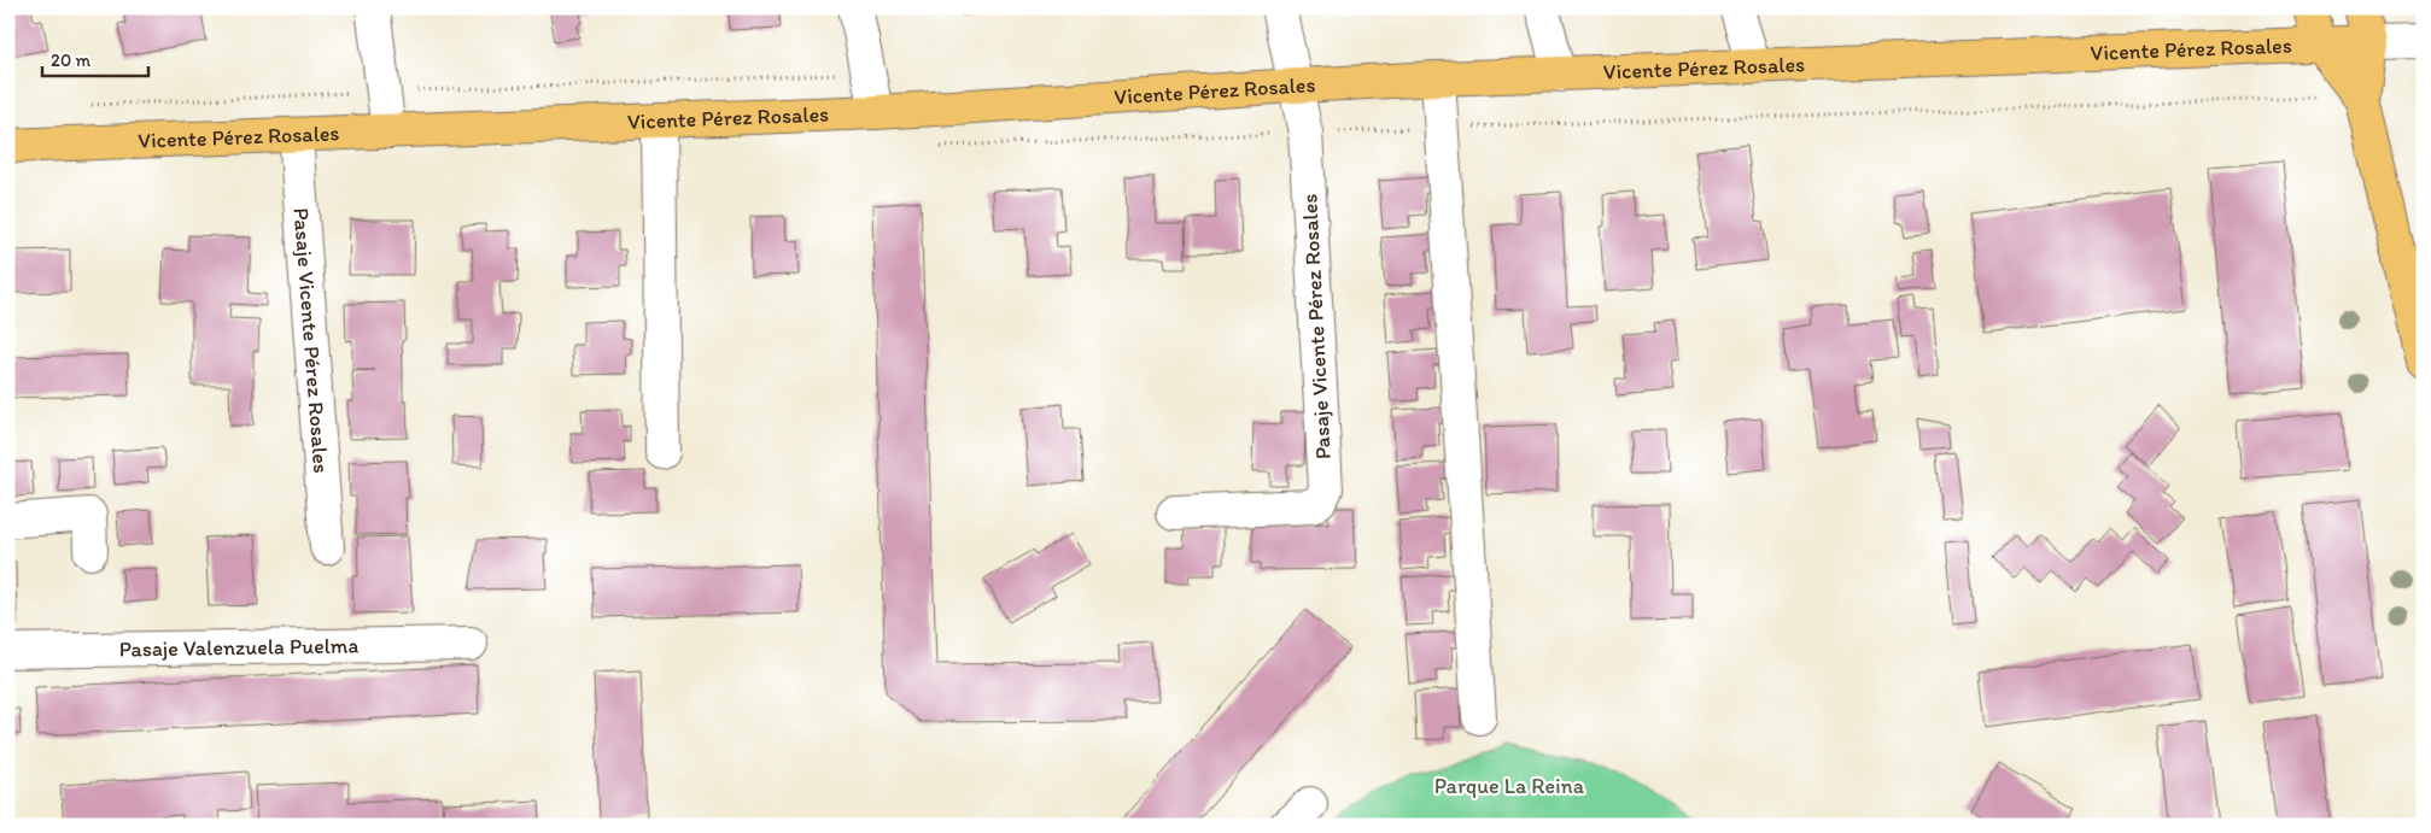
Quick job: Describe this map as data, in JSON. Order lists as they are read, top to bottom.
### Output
{
  "streets": {
    "main road": ["Vicente Pérez Rosales"],
    "street": ["Pasaje Vicente Pérez Rosales", "Pasaje Valenzuela Puelma"]
  },
  "crossings": [
    ["Vicente Pérez Rosales", "Pasaje Vicente Pérez Rosales"]
  ],
  "parks": ["Parque La Reina"],
  "scale_bar": "20 m"
}
